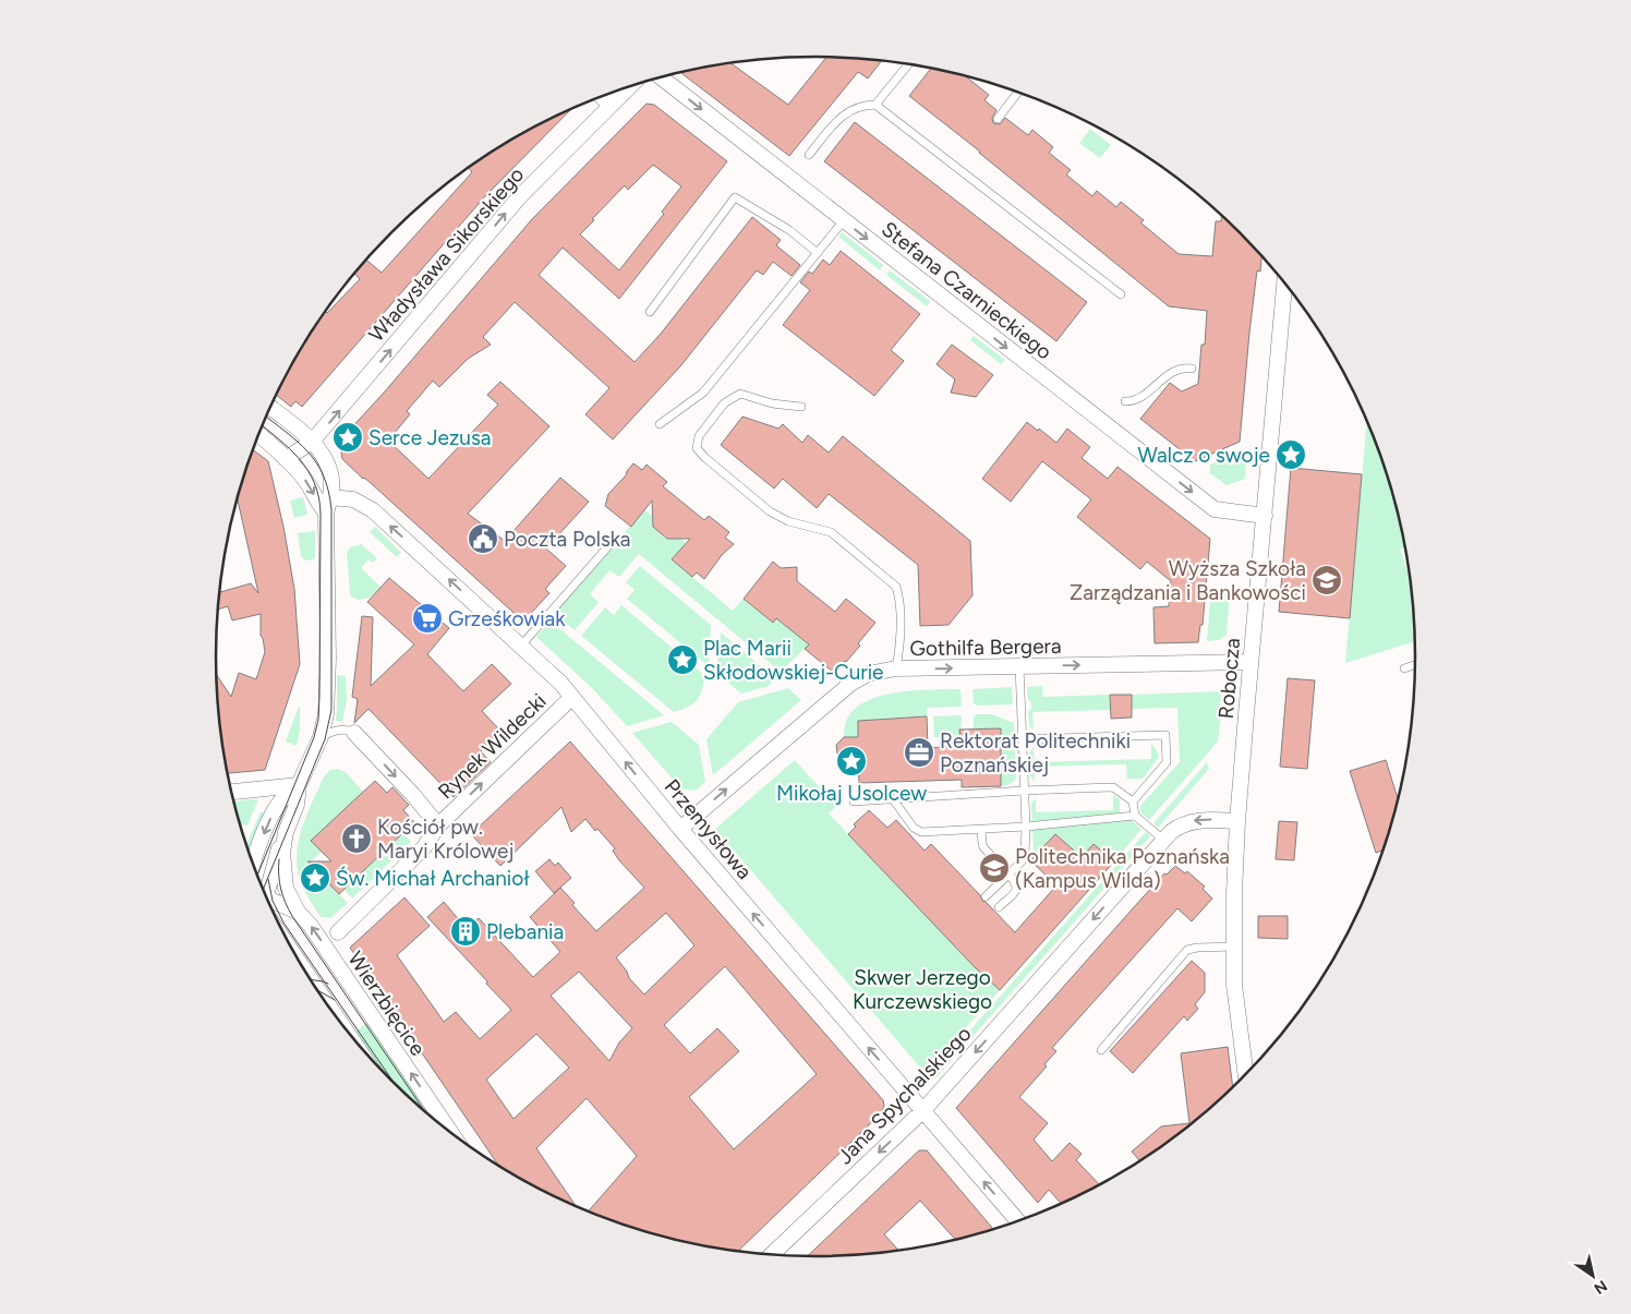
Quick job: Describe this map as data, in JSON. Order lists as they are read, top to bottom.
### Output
{
  "streets": {
    "street": [
      "Władysława Sikorskiego",
      "Stefana Czarnieckiego",
      "Gothilfa Bergera",
      "Robocza",
      "Rynek Wildecki",
      "Przemysłowa",
      "Wierzbięcice",
      "Jana Spychalskiego"
    ]
  },
  "crossings": [
    ["Stefana Czarnieckiego", "Robocza"],
    ["Gothilfa Bergera", "Robocza"],
    ["Gothilfa Bergera", "Przemysłowa"],
    ["Robocza", "Jana Spychalskiego"],
    ["Rynek Wildecki", "Przemysłowa"],
    ["Przemysłowa", "Jana Spychalskiego"]
  ],
  "one_way": [
    "Władysława Sikorskiego",
    "Stefana Czarnieckiego",
    "Gothilfa Bergera",
    "Przemysłowa",
    "Wierzbięcice",
    "Jana Spychalskiego"
  ],
  "parks": ["Skwer Jerzego Kurczewskiego"],
  "places": {
    "place": [
      "Serce Jezusa",
      "Walcz o swoje",
      "Plac Marii Skłodowskiej-Curie",
      "Mikołaj Usolcew",
      "Św. Michał Archanioł"
    ],
    "public building": ["Poczta Polska"],
    "school or university": ["Wyższa Szkoła Zarządzania i Bankowości", "Politechnika Poznańska (Kampus Wilda)"],
    "supermarket": ["Grześkowiak"],
    "office": ["Rektorat Politechniki Poznańskiej"],
    "church": ["Kościół pw. Maryi Królowej"],
    "building": ["Plebania"]
  },
  "north": "bottom right"
}
